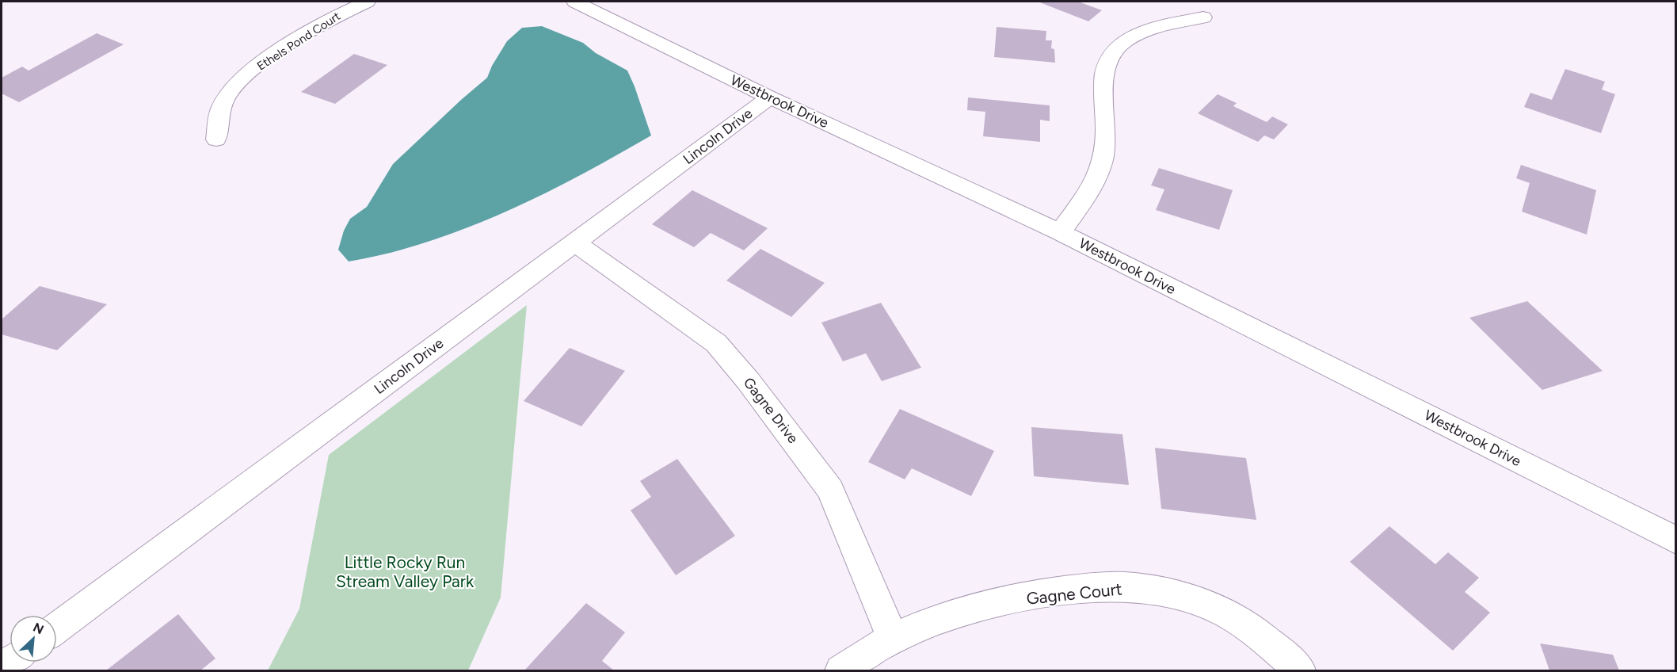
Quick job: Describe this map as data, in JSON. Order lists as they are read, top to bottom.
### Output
{
  "streets": {
    "street": [
      "Ethels Pond Court",
      "Westbrook Drive",
      "Lincoln Drive",
      "Gagne Drive",
      "Gagne Court"
    ]
  },
  "crossings": [
    ["Westbrook Drive", "Lincoln Drive"],
    ["Lincoln Drive", "Gagne Drive"],
    ["Gagne Drive", "Gagne Court"]
  ],
  "parks": ["Little Rocky Run Stream Valley Park"],
  "north": "top right"
}
